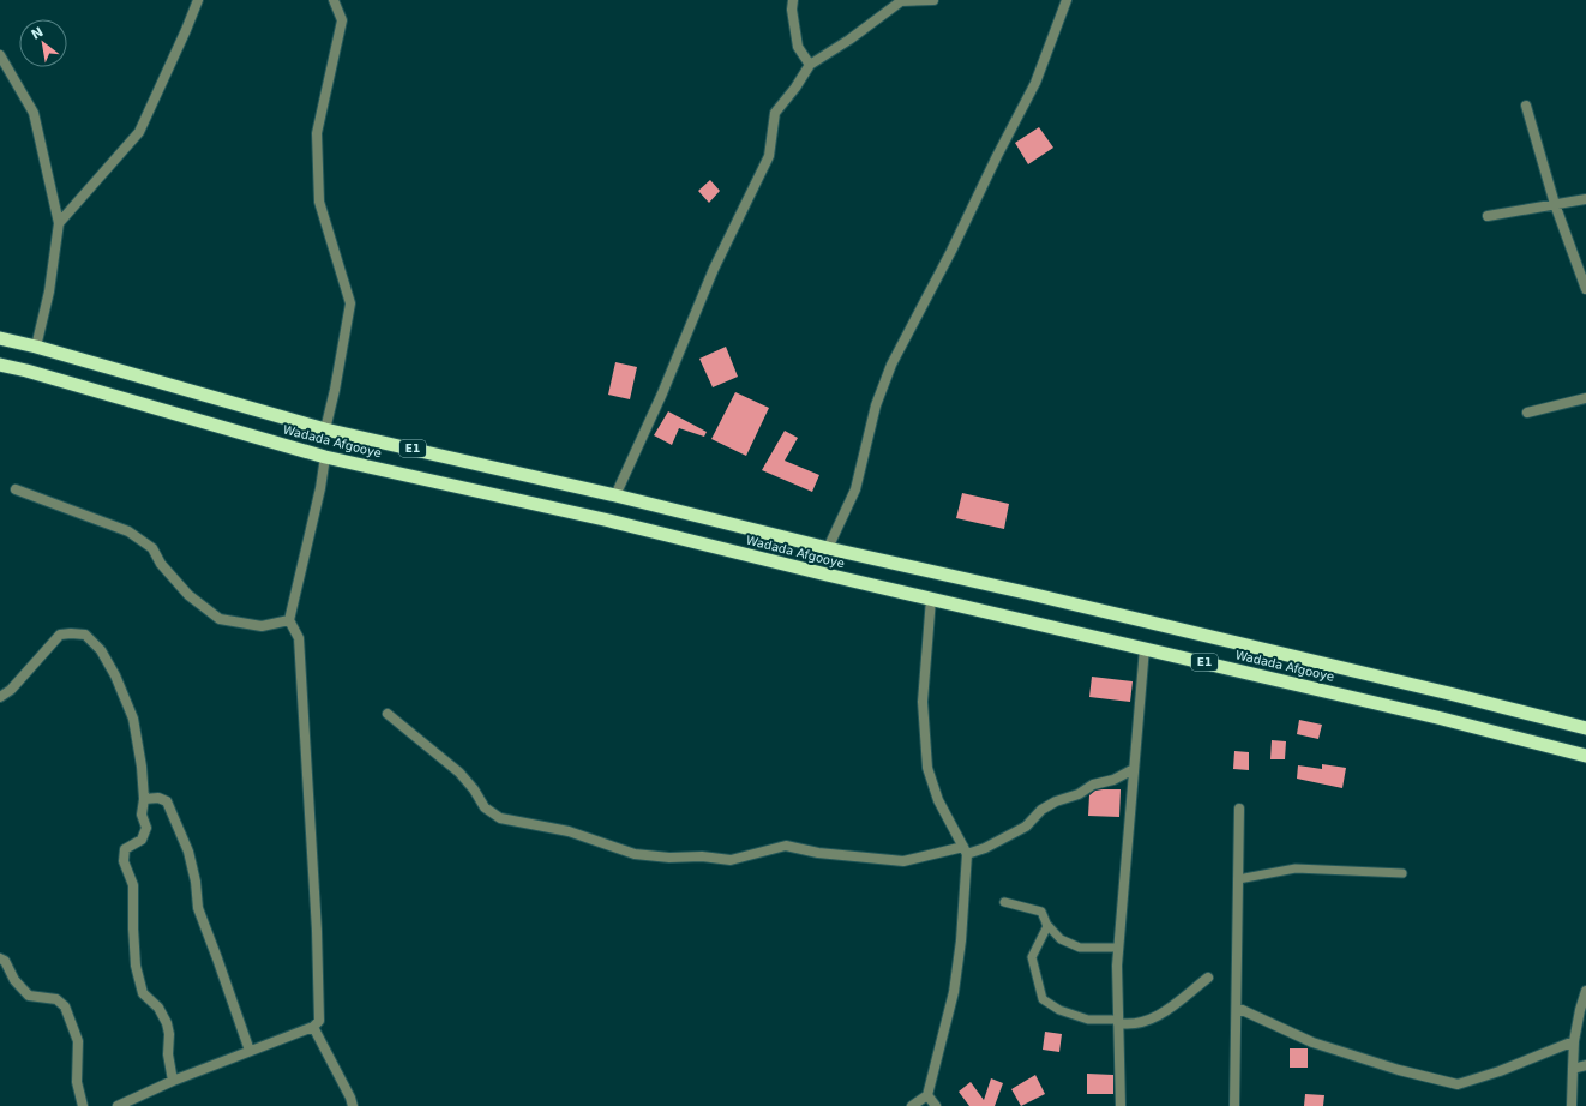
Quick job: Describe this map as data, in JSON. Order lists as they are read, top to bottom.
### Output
{
  "streets": {
    "highway": ["Wadada Afgooye", "E1"]
  },
  "north": "top left"
}
